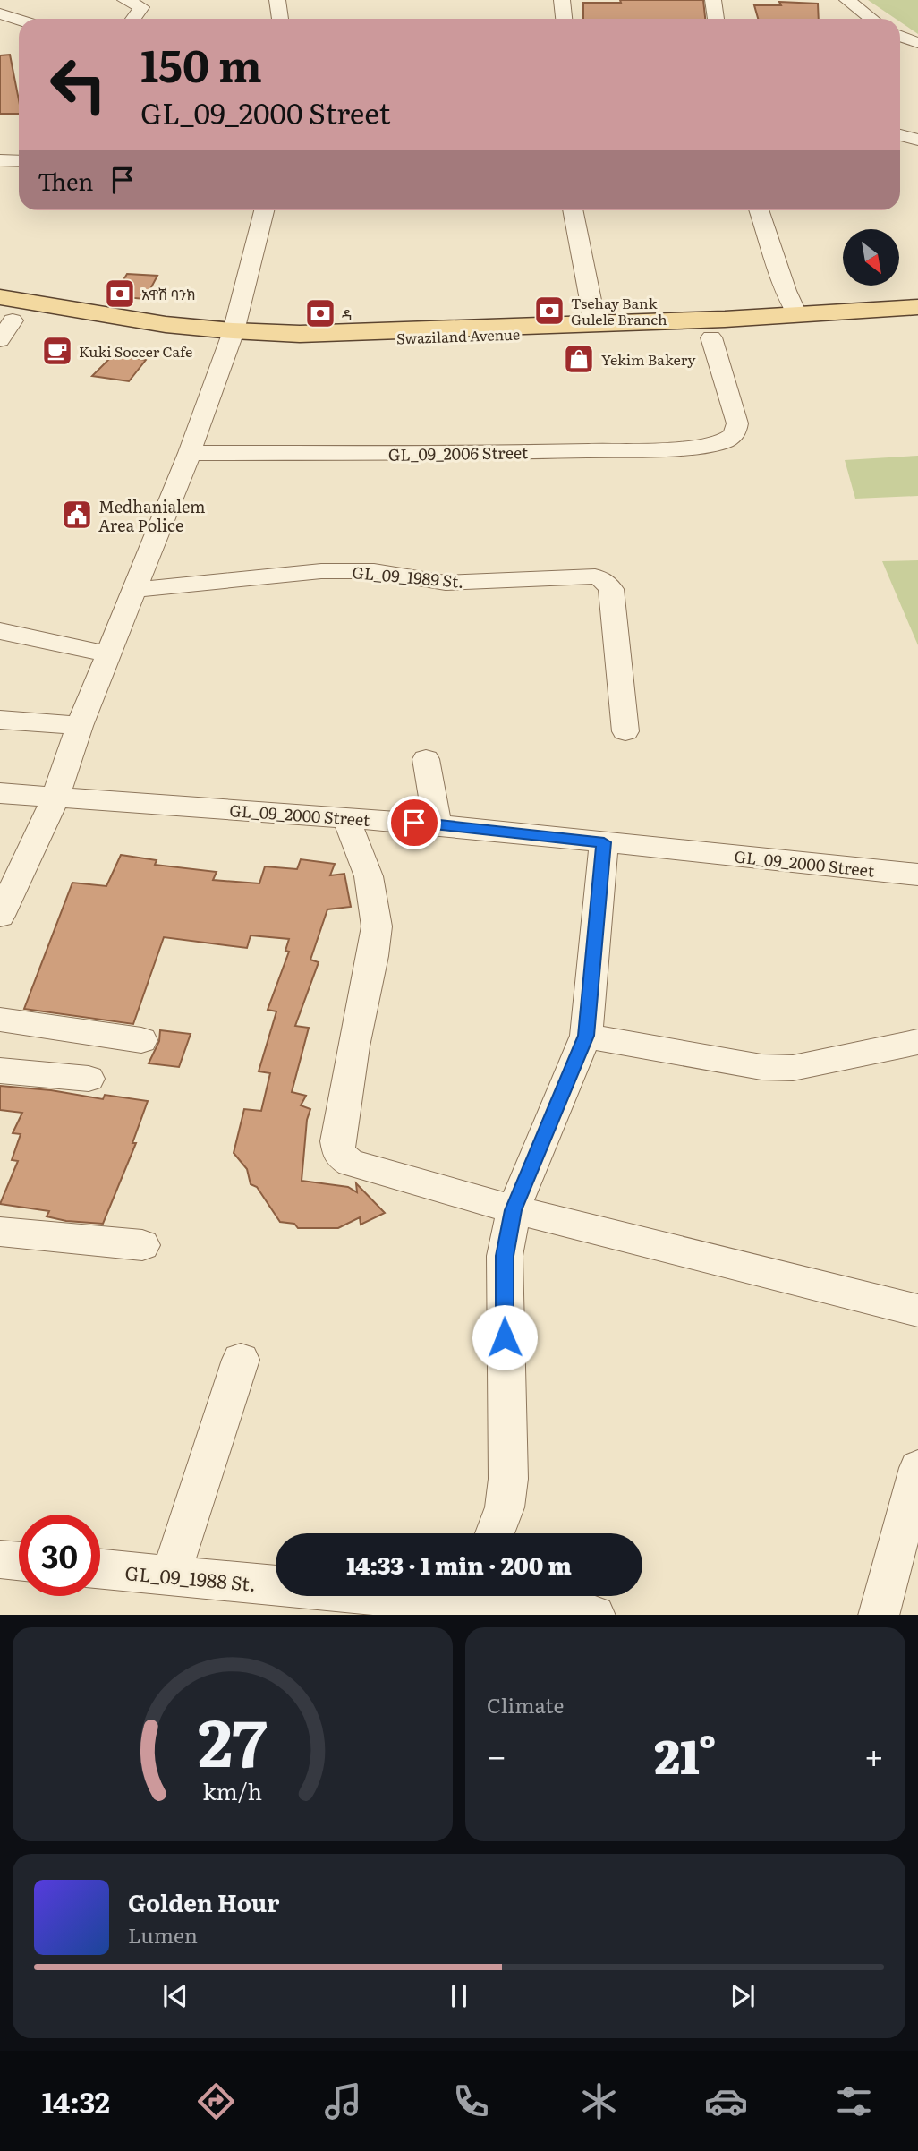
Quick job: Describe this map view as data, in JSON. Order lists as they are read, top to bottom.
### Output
{
  "streets": {
    "main road": ["Swaziland Avenue"],
    "street": [
      "GL_09_2006 Street",
      "GL_09_1989 St.",
      "GL_09_2000 Street",
      "GL_09_1988 St."
    ]
  },
  "places": {
    "bank": ["አዋሽ ባንክ", "Tsehay Bank Gulele Branch", "ዳ"],
    "cafe": ["Kuki Soccer Cafe"],
    "shop": ["Yekim Bakery"],
    "public building": ["Medhanialem Area Police"]
  },
  "north": "bottom right",
  "page": {
    "turn": ["150 m", "GL_09_2000 Street"],
    "then": "Then",
    "limit": "30",
    "trip": "14:33 · 1 min · 200 m",
    "tile": "Climate",
    "heat": ["−", "21°", "+"],
    "song": ["Golden Hour", "Lumen"],
    "tabs": "14:32",
    "gauge": ["27", "km/h"]
  }
}
